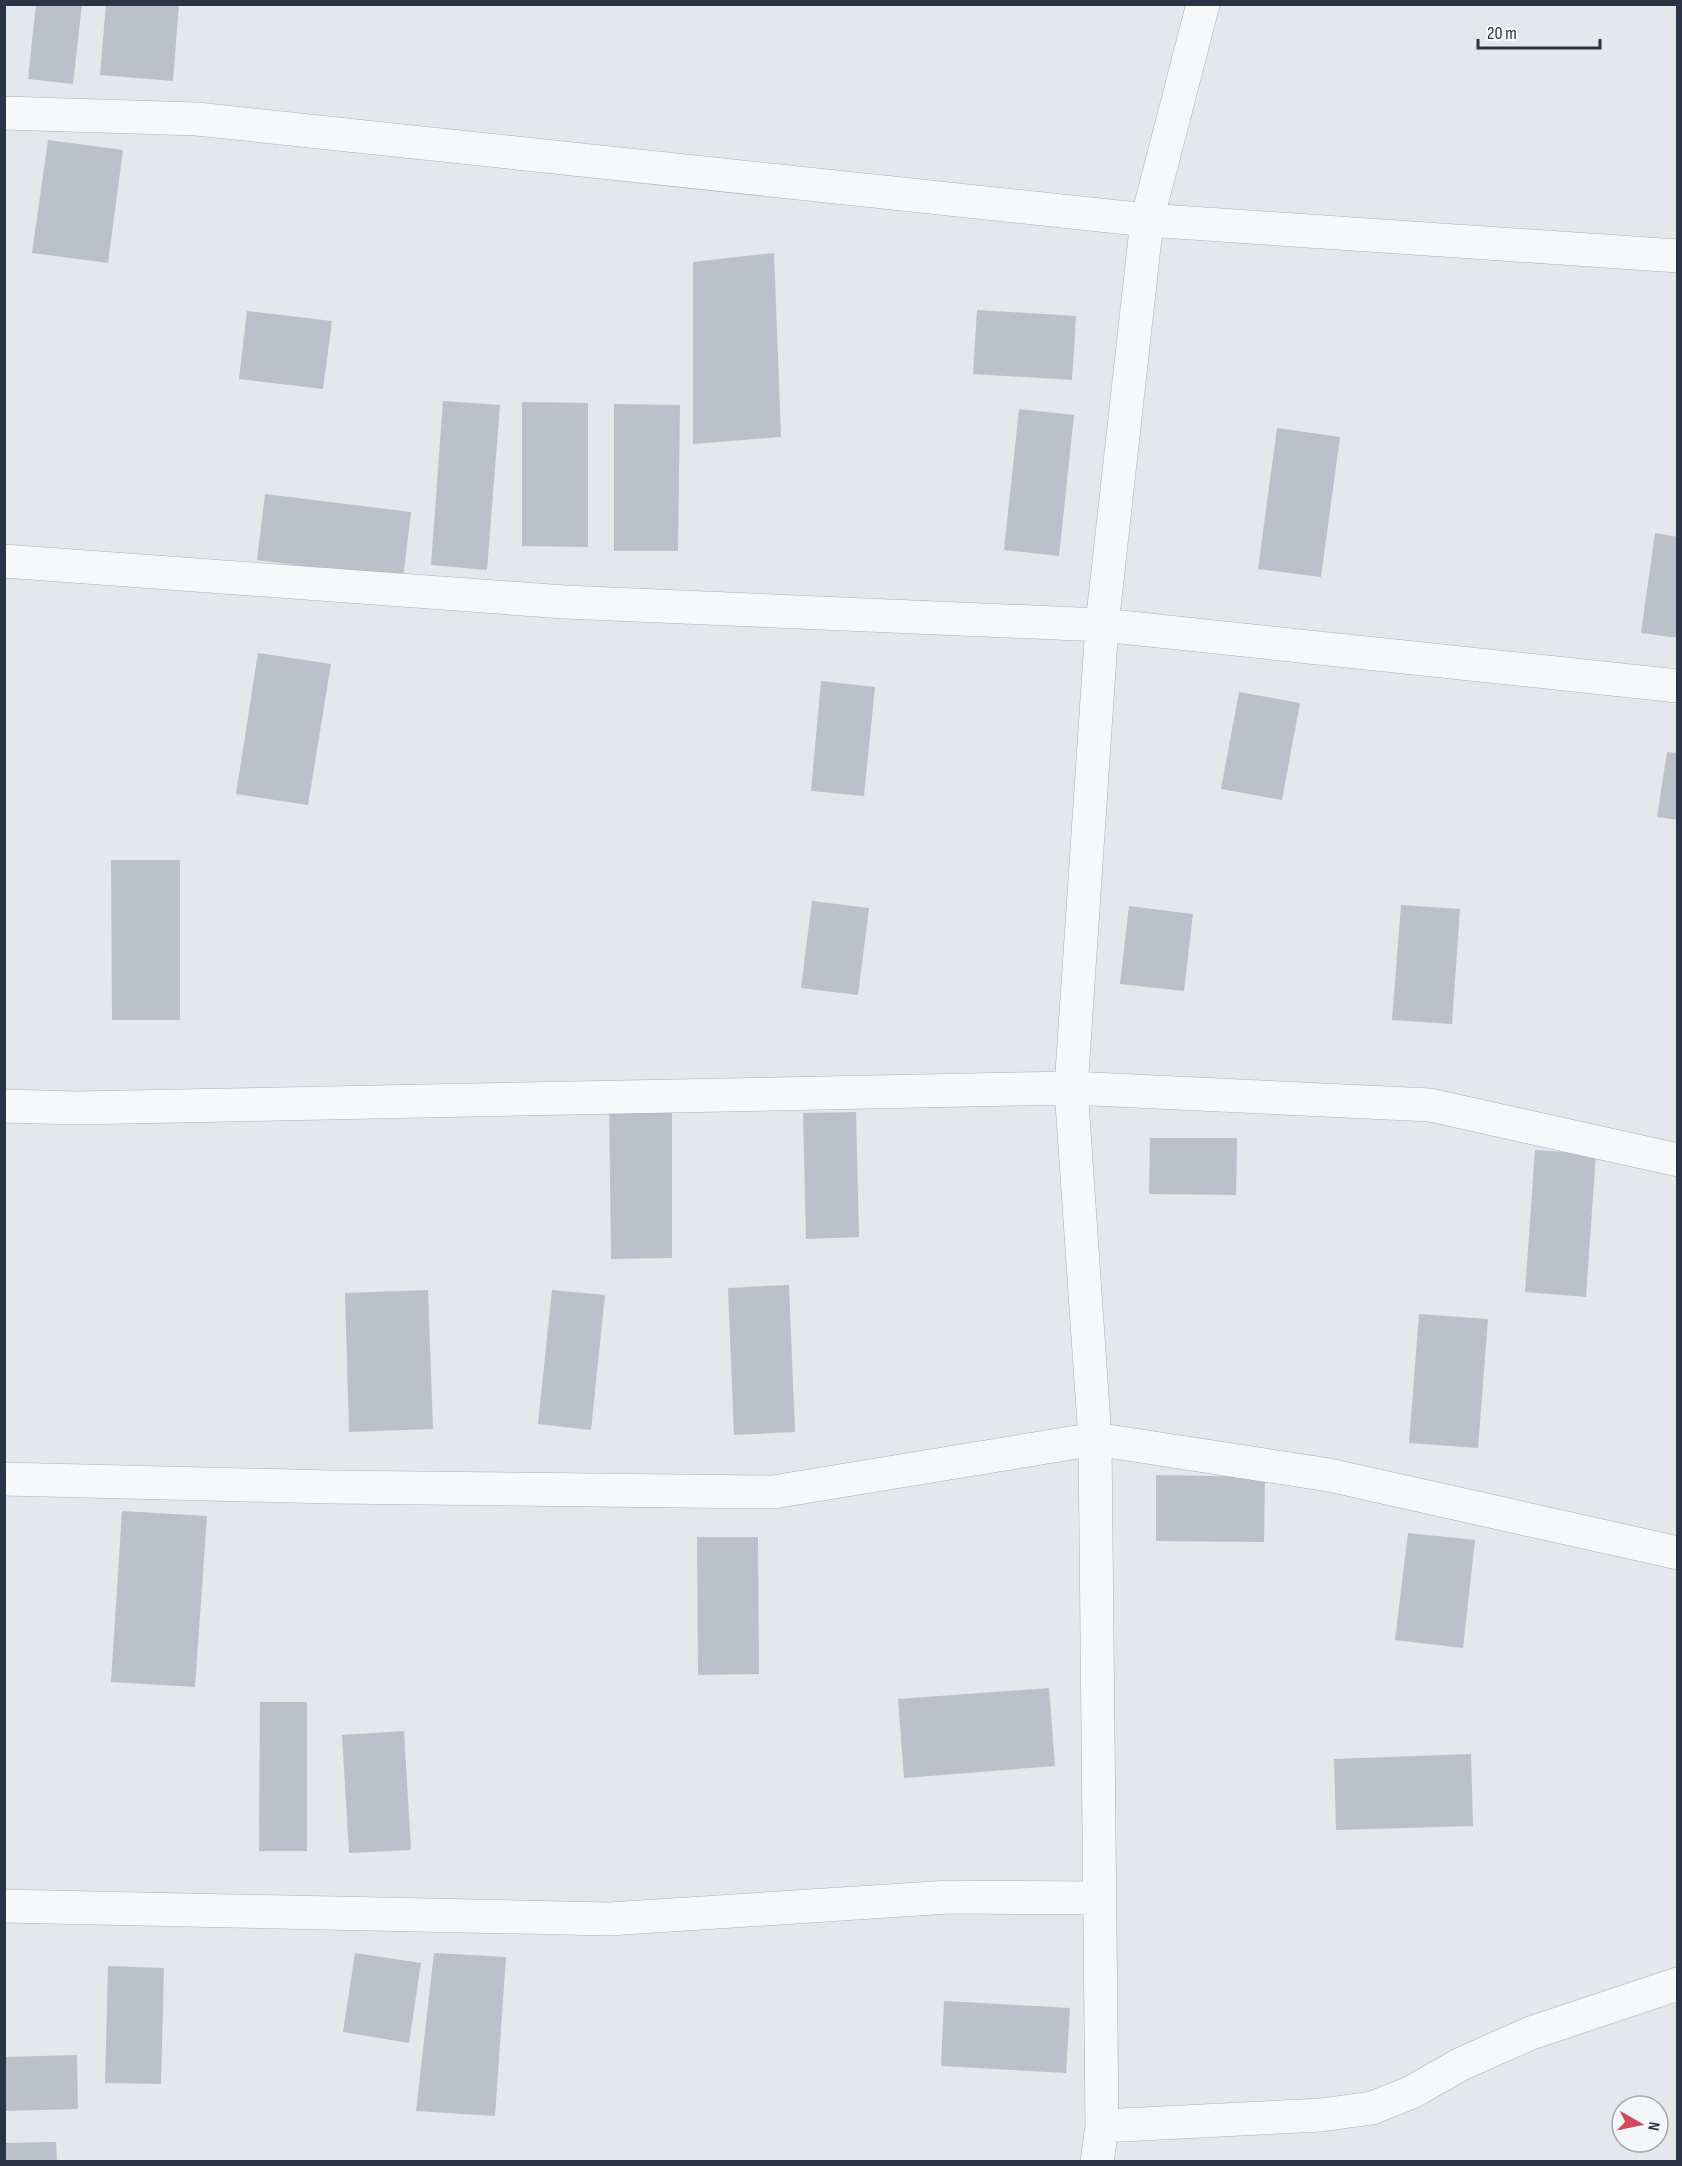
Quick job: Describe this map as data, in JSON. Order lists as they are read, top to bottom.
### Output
{
  "scale_bar": "20 m",
  "north": "right"
}
